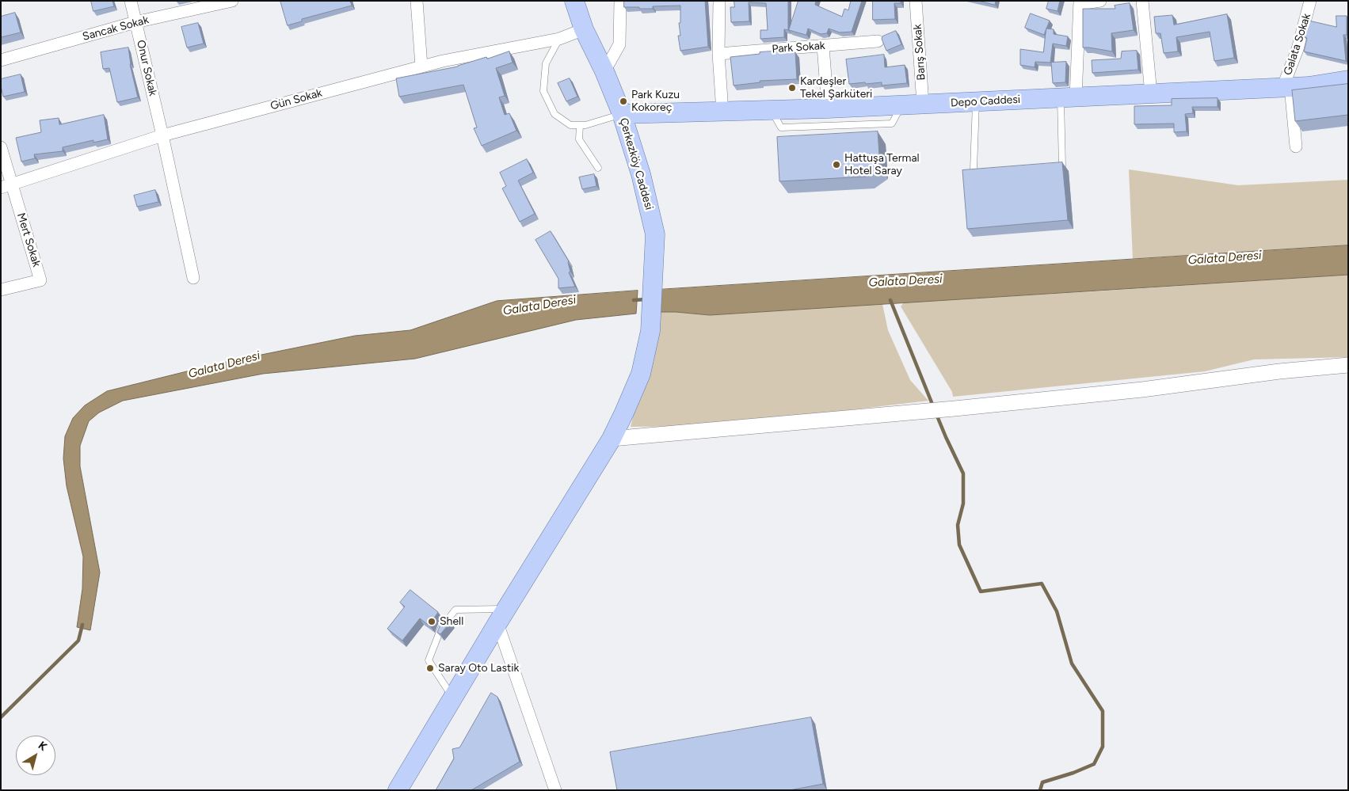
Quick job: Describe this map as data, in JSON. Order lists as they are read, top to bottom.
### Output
{
  "streets": {
    "main road": ["Depo Caddesi", "Çerkezköy Caddesi"],
    "street": [
      "Sancak Sokak",
      "Galata Sokak",
      "Park Sokak",
      "Barış Sokak",
      "Onur Sokak",
      "Gün Sokak",
      "Mert Sokak"
    ]
  },
  "crossings": [
    ["Sancak Sokak", "Onur Sokak"],
    ["Galata Sokak", "Depo Caddesi"],
    ["Barış Sokak", "Depo Caddesi"],
    ["Onur Sokak", "Gün Sokak"],
    ["Gün Sokak", "Çerkezköy Caddesi"],
    ["Gün Sokak", "Mert Sokak"],
    ["Depo Caddesi", "Çerkezköy Caddesi"]
  ],
  "water": ["Galata Deresi"],
  "places": [
    "Kardeşler Tekel Şarküteri",
    "Park Kuzu Kokoreç",
    "Hattuşa Termal Hotel Saray",
    "Shell",
    "Saray Oto Lastik"
  ],
  "north": "top right"
}
